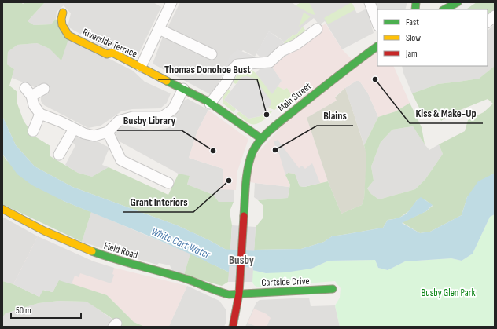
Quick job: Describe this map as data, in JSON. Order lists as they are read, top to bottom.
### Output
{
  "streets": {
    "street": [
      "Riverside Terrace",
      "Main Street",
      "Field Road",
      "Cartside Drive"
    ]
  },
  "crossings": [
    ["Riverside Terrace", "Main Street"],
    ["Main Street", "Field Road"],
    ["Main Street", "Cartside Drive"],
    ["Field Road", "Cartside Drive"]
  ],
  "districts": ["Busby"],
  "water": ["White Cart Water"],
  "parks": ["Busby Glen Park"],
  "places": [
    "Kiss & Make-Up",
    "Thomas Donohoe Bust",
    "Blains",
    "Busby Library",
    "Grant Interiors"
  ],
  "legend": ["Fast", "Slow", "Jam"],
  "scale_bar": "50 m"
}
